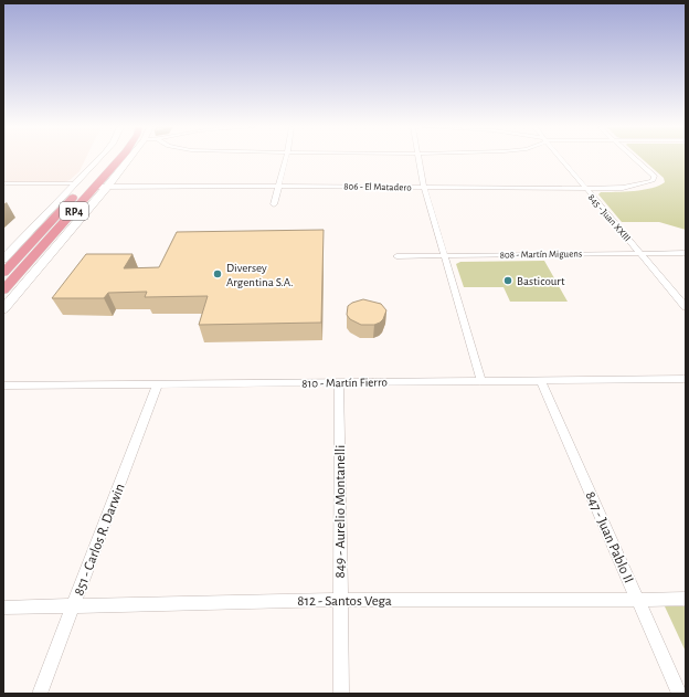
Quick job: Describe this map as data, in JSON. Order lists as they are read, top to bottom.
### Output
{
  "streets": {
    "main road": ["RP4"],
    "street": [
      "806 - El Matadero",
      "845 - Juan XXIII",
      "808 - Martín Miguens",
      "810 - Martín Fierro",
      "849 - Aurelio Montanelli",
      "847 - Juan Pablo II",
      "851 - Carlos R. Darwin",
      "812 - Santos Vega"
    ]
  },
  "crossings": [
    ["806 - El Matadero", "RP4"],
    ["806 - El Matadero", "845 - Juan XXIII"],
    ["845 - Juan XXIII", "808 - Martín Miguens"],
    ["810 - Martín Fierro", "849 - Aurelio Montanelli"],
    ["810 - Martín Fierro", "847 - Juan Pablo II"],
    ["810 - Martín Fierro", "851 - Carlos R. Darwin"],
    ["849 - Aurelio Montanelli", "812 - Santos Vega"],
    ["847 - Juan Pablo II", "812 - Santos Vega"],
    ["851 - Carlos R. Darwin", "812 - Santos Vega"]
  ],
  "places": ["Diversey Argentina S.A.", "Basticourt"]
}
